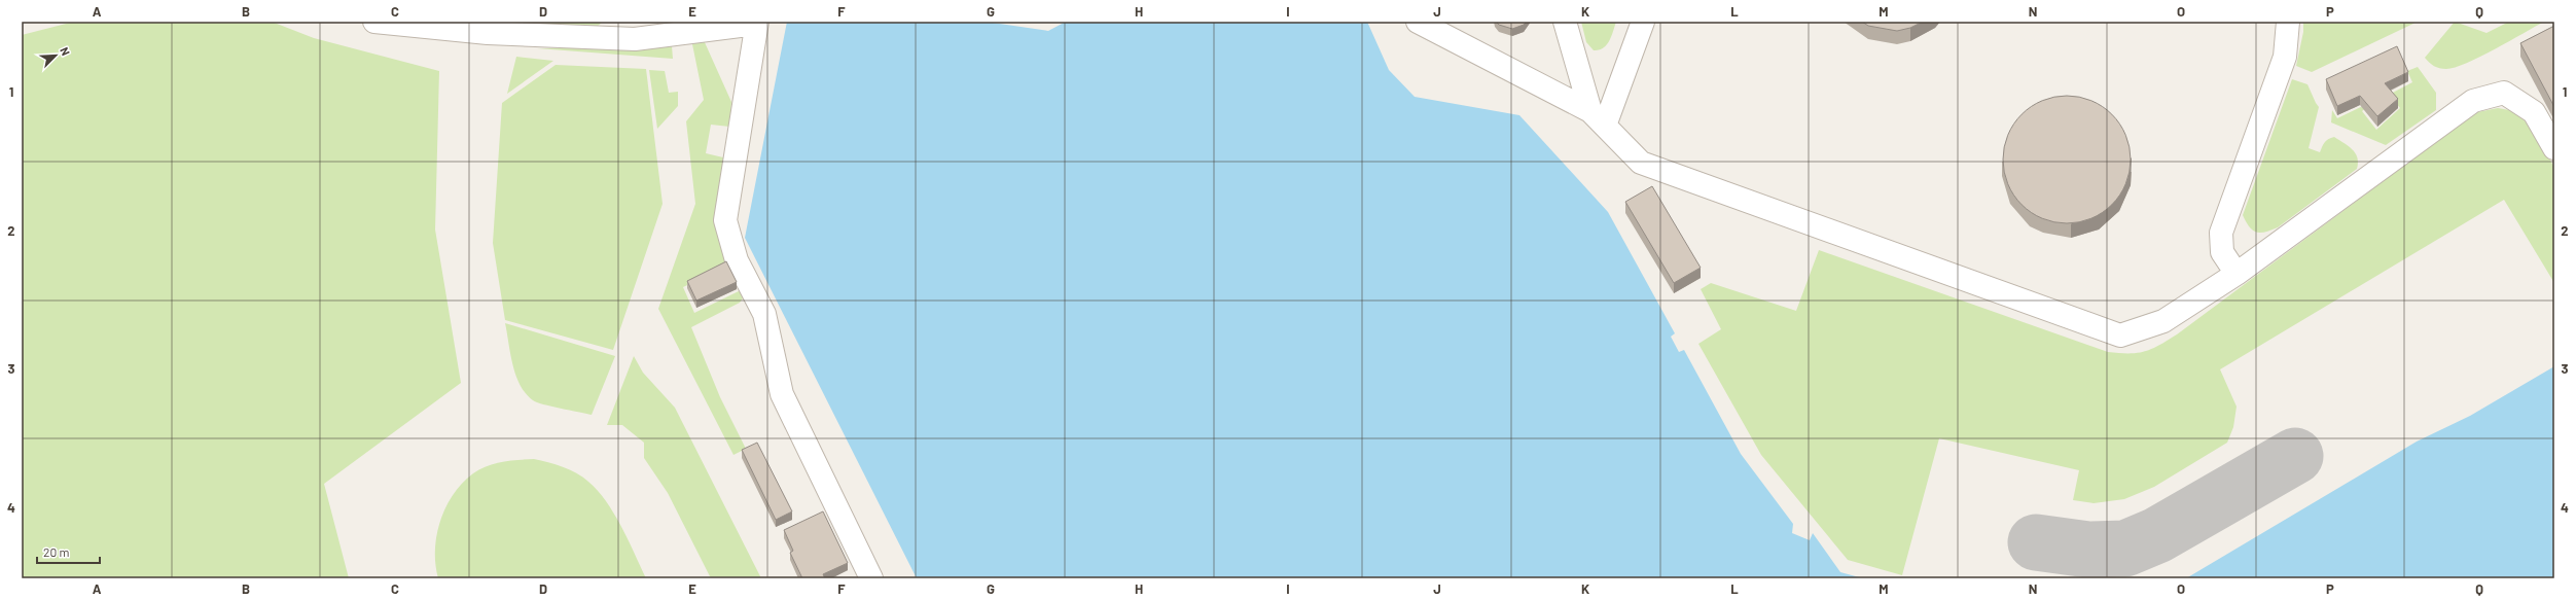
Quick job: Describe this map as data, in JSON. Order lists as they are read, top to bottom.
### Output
{
  "scale_bar": "20 m",
  "north": "top right",
  "grid": {
    "columns": [
      "A",
      "B",
      "C",
      "D",
      "E",
      "F",
      "G",
      "H",
      "I",
      "J",
      "K",
      "L",
      "M",
      "N",
      "O",
      "P",
      "Q"
    ],
    "rows": [
      "1",
      "2",
      "3",
      "4"
    ]
  }
}
